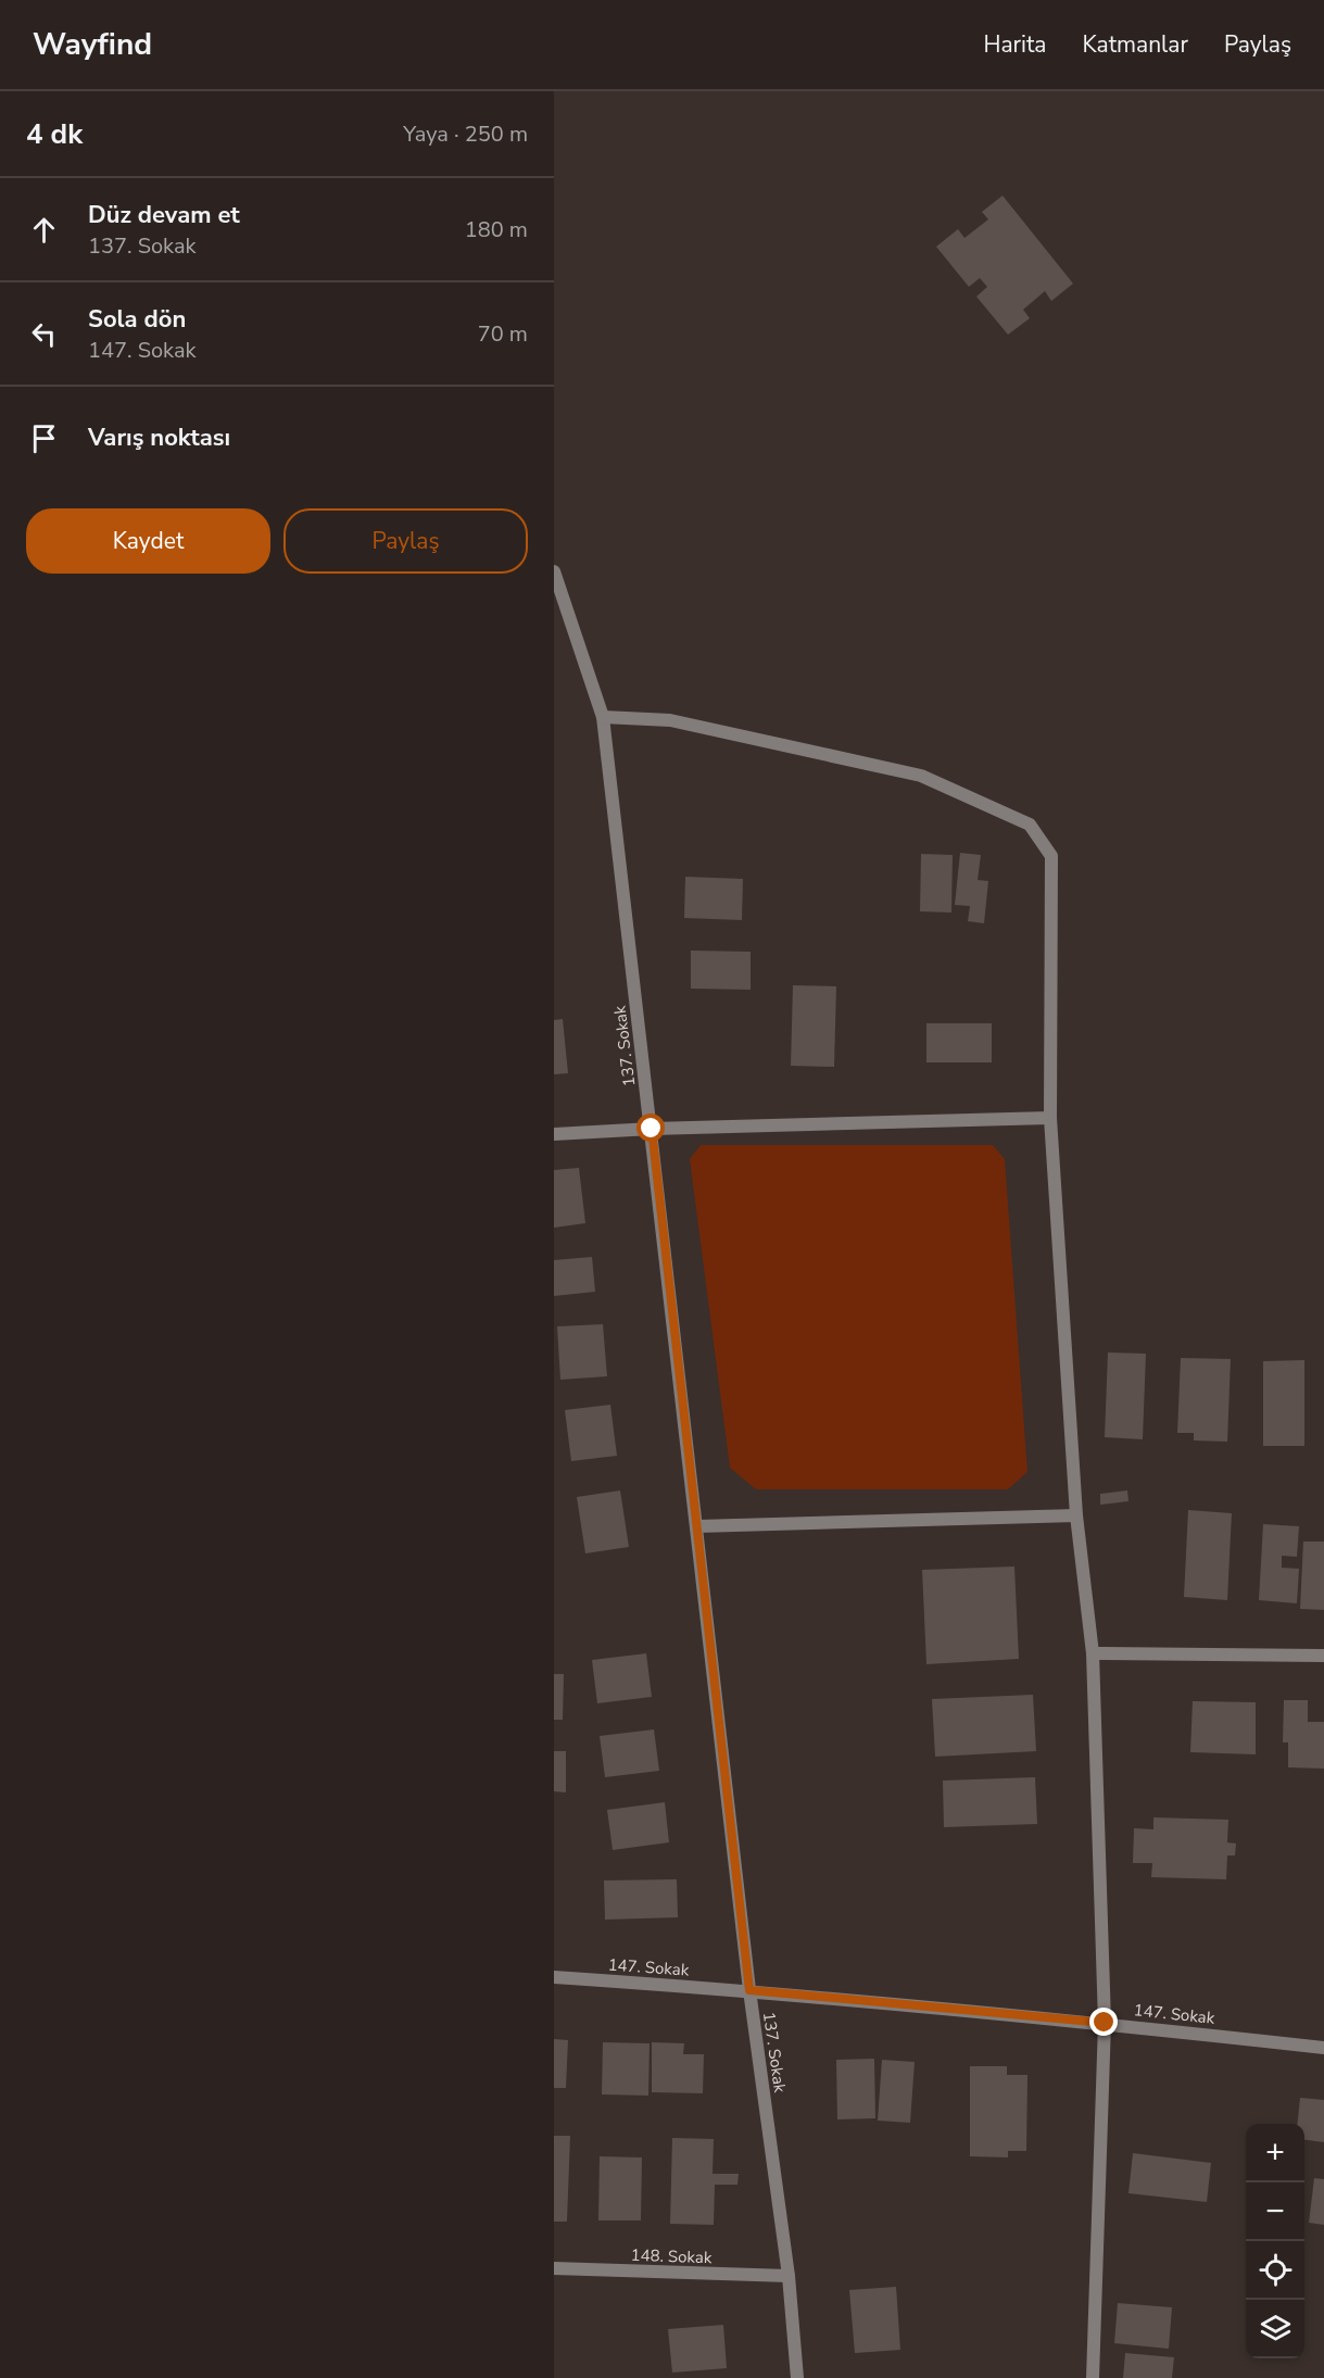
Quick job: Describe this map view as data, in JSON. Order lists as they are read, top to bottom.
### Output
{
  "streets": {
    "street": ["137. Sokak", "147. Sokak", "148. Sokak"]
  },
  "crossings": [
    ["137. Sokak", "147. Sokak"],
    ["137. Sokak", "148. Sokak"]
  ],
  "page": {
    "header": "Wayfind",
    "nav": ["Harita", "Katmanlar", "Paylaş"],
    "heading": ["4 dk", "Yaya · 250 m"],
    "list": [
      ["Düz devam et", "137. Sokak", "180 m"],
      ["Sola dön", "147. Sokak", "70 m"],
      "Varış noktası"
    ],
    "buttons": ["Kaydet", "Paylaş"],
    "map_buttons": ["+", "−"]
  }
}
